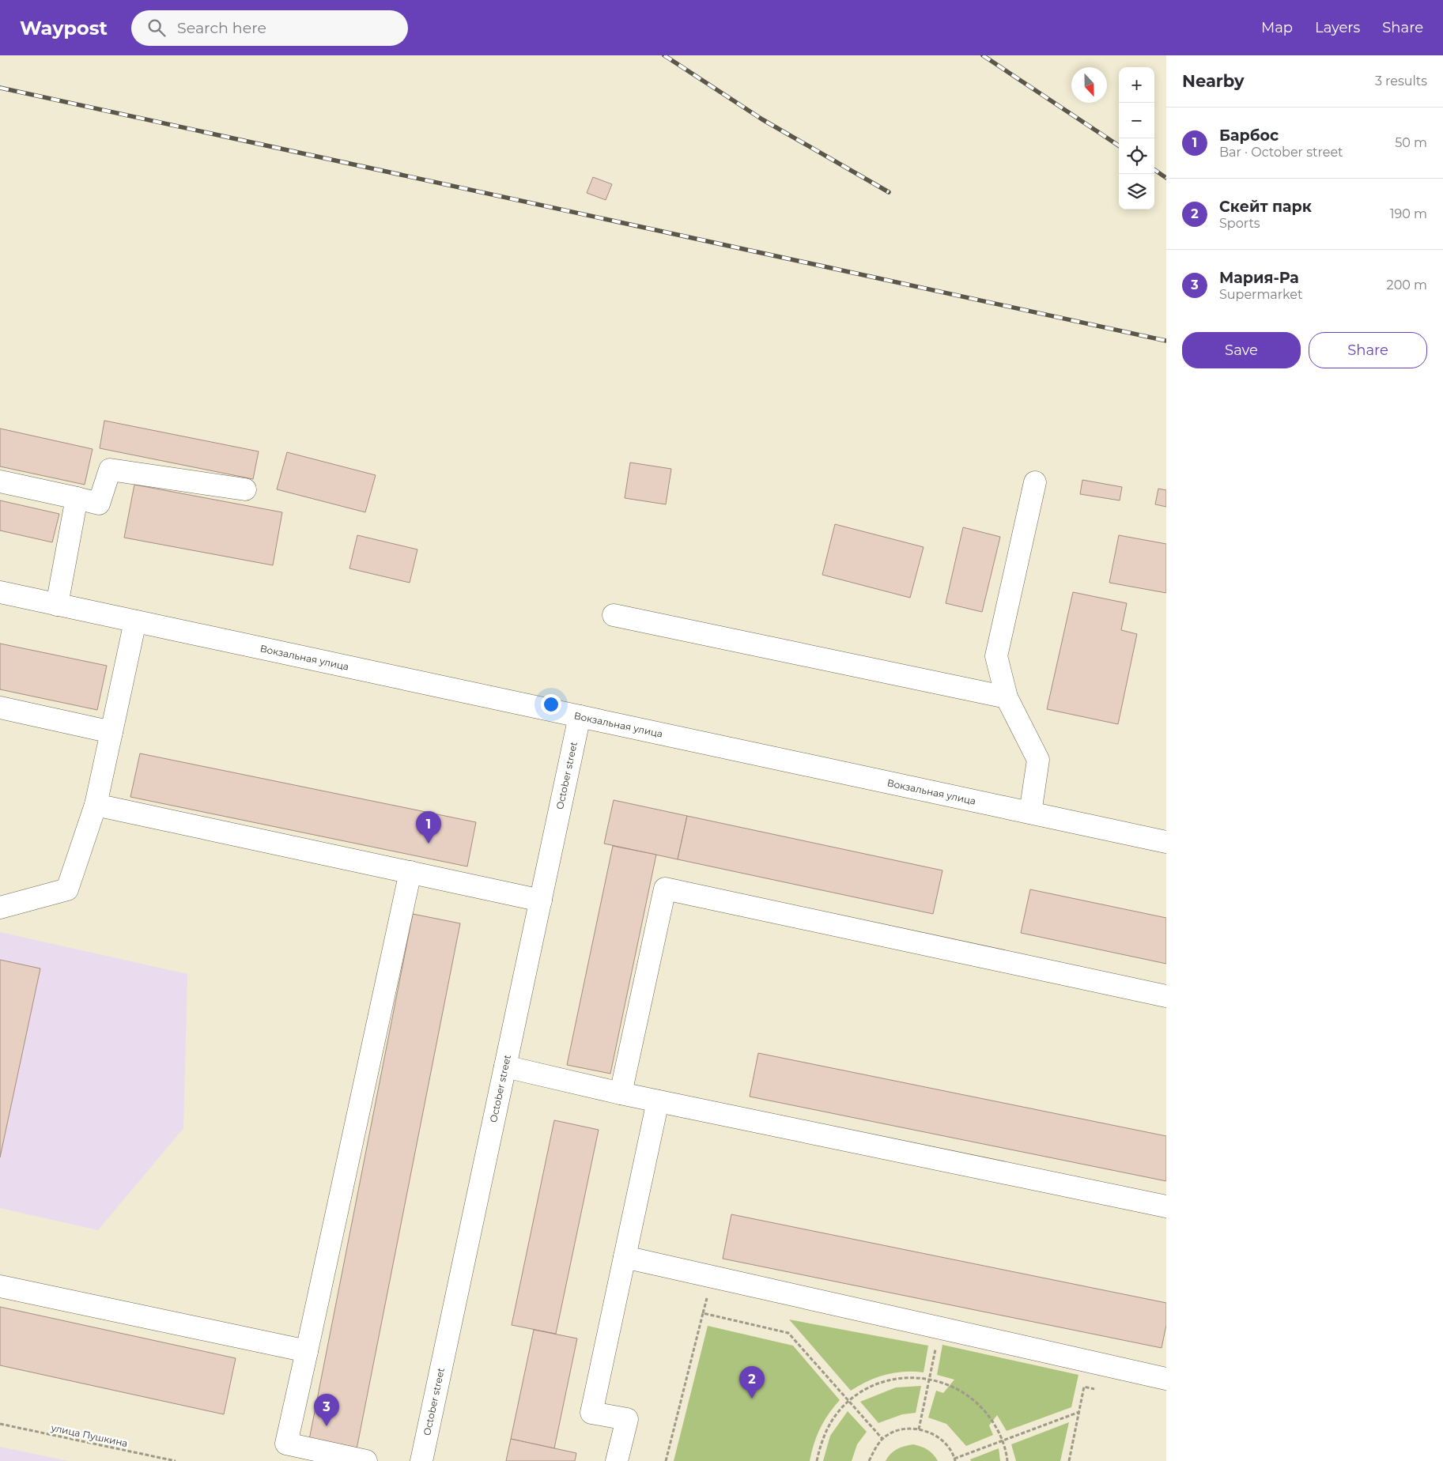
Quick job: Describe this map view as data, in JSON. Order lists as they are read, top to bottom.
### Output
{
  "streets": {
    "main road": ["Вокзальная улица", "October street"],
    "path": ["улица Пушкина"]
  },
  "crossings": [
    ["Вокзальная улица", "October street"]
  ],
  "north": "bottom",
  "page": {
    "header": "Waypost",
    "search": "Search here",
    "nav": ["Map", "Layers", "Share"],
    "heading": ["Nearby", "3 results"],
    "map_buttons": ["+", "−"],
    "list": [
      {
        "mark": "1",
        "name": "Барбос",
        "note": "Bar · October street",
        "value": "50 m"
      },
      {
        "mark": "2",
        "name": "Скейт парк",
        "note": "Sports",
        "value": "190 m"
      },
      {
        "mark": "3",
        "name": "Мария-Ра",
        "note": "Supermarket",
        "value": "200 m"
      }
    ],
    "buttons": ["Save", "Share"],
    "pins": ["1", "2", "3"]
  }
}
